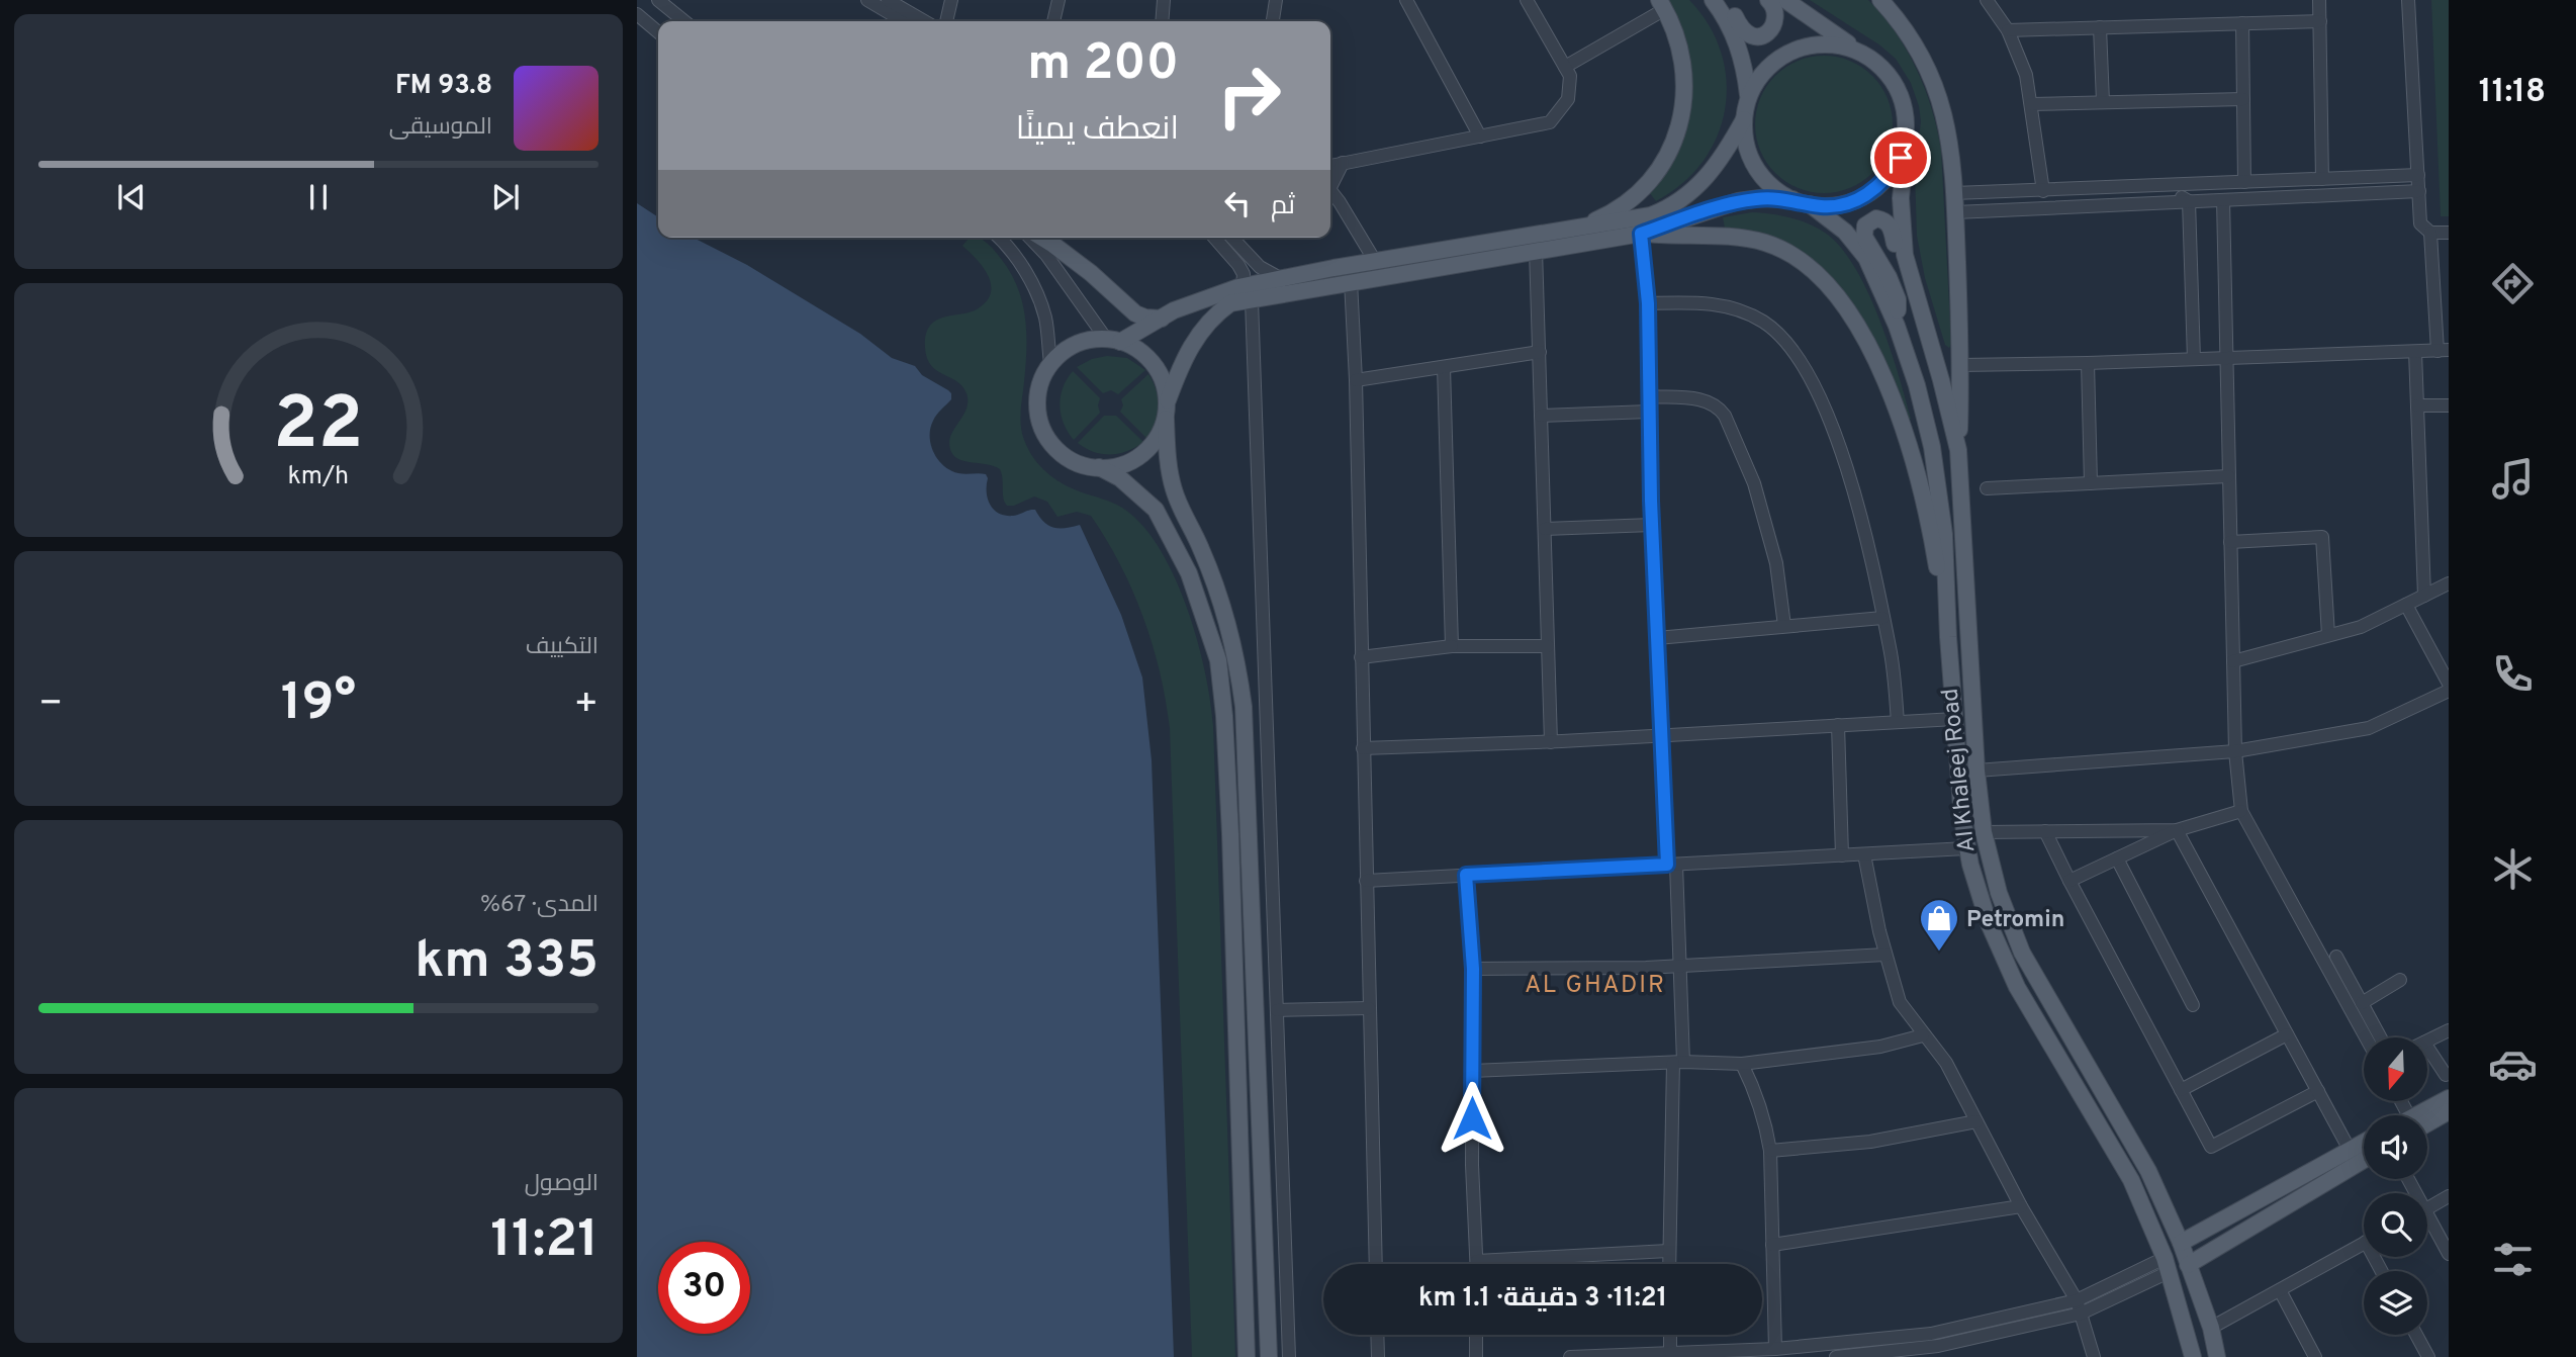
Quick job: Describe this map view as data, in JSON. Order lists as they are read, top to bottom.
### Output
{
  "streets": {
    "main road": ["Al Khaleej Road"]
  },
  "districts": ["AL GHADIR"],
  "places": {
    "shop": ["Petromin"]
  },
  "north": "bottom",
  "page": {
    "tabs": "11:18",
    "turn": ["200 m", "انعطف يمينًا"],
    "song": ["93.8 FM", "الموسيقى"],
    "then": "ثم",
    "tile": [
      "التكييف",
      ["المدى · 67%", "335 km"],
      ["الوصول", "11:21"]
    ],
    "heat": ["−", "19°", "+"],
    "limit": "30",
    "trip": "11:21 · 3 دقيقة · 1.1 km",
    "gauge": ["22", "km/h"]
  }
}
